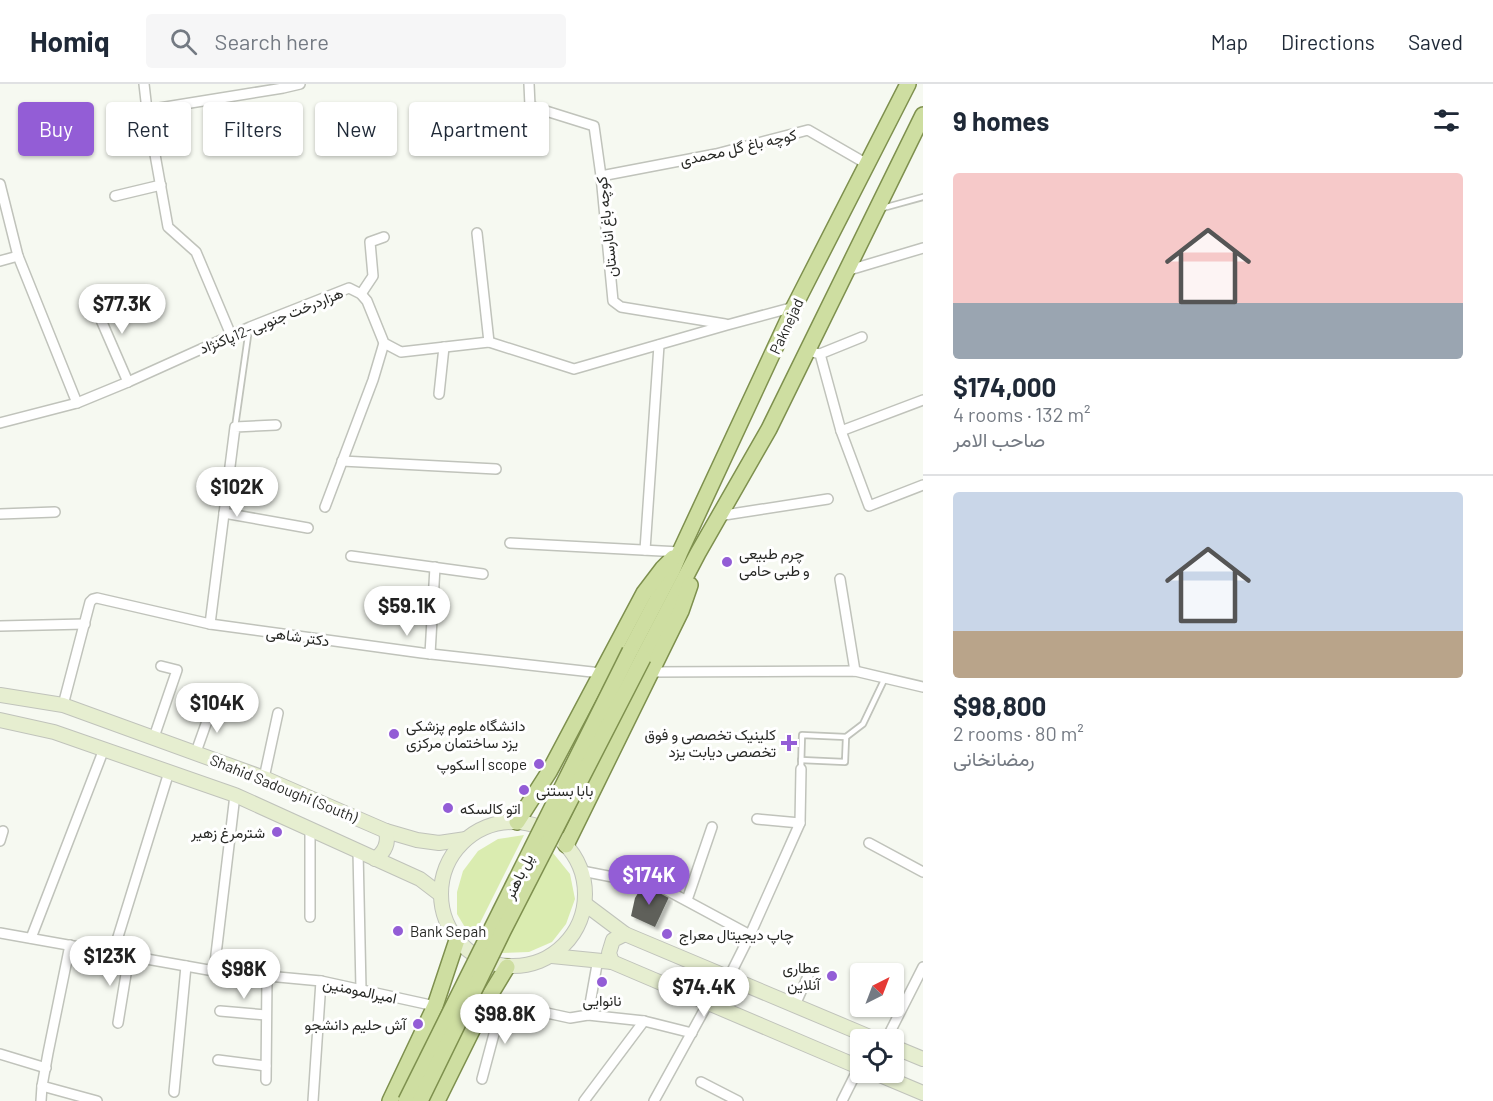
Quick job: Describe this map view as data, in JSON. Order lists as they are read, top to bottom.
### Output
{
  "streets": {
    "main road": ["Paknejad", "Shahid Sadoughi (South)", "پل باهنر"],
    "street": [
      "کوچه باغ گل محمدی",
      "کوچه باغ انارستان",
      "هزاردرخت جنوبی-12پاکنژاد",
      "دکتر شاهی",
      "امیرالمومنین"
    ]
  },
  "crossings": [
    ["کوچه باغ گل محمدی", "کوچه باغ انارستان"],
    ["کوچه باغ گل محمدی", "Paknejad"],
    ["دکتر شاهی", "Shahid Sadoughi (South)"]
  ],
  "places": {
    "other": [
      "چرم طبیعی و طبی حامی",
      "دانشگاه علوم پزشکی یزد ساختمان مرکزی",
      "اسکوپ | scope",
      "بابا بستنی",
      "اتو کالسکه",
      "شترمرغ زهیر",
      "Bank Sepah",
      "چاپ دیجیتال معراج",
      "عطاری آنلاین",
      "نانوایی",
      "آش حلیم دانشجو"
    ],
    "health": ["کلینیک تخصصی و فوق تخصصی دیابت یزد"]
  },
  "north": "top right",
  "page": {
    "header": "Homiq",
    "search": "Search here",
    "nav": ["Map", "Directions", "Saved"],
    "heading": "9 homes",
    "chip": [
      "Buy",
      "Rent",
      "Filters",
      "New",
      "Apartment"
    ],
    "list": [
      {
        "name": "$174,000",
        "note": "4 rooms · 132 m² · صاحب الامر"
      },
      {
        "name": "$98,800",
        "note": "2 rooms · 80 m² · رمضانخانی"
      }
    ],
    "price": [
      "$77.3K",
      "$102K",
      "$59.1K",
      "$104K",
      "$174K",
      "$123K",
      "$98K",
      "$74.4K",
      "$98.8K"
    ]
  }
}
